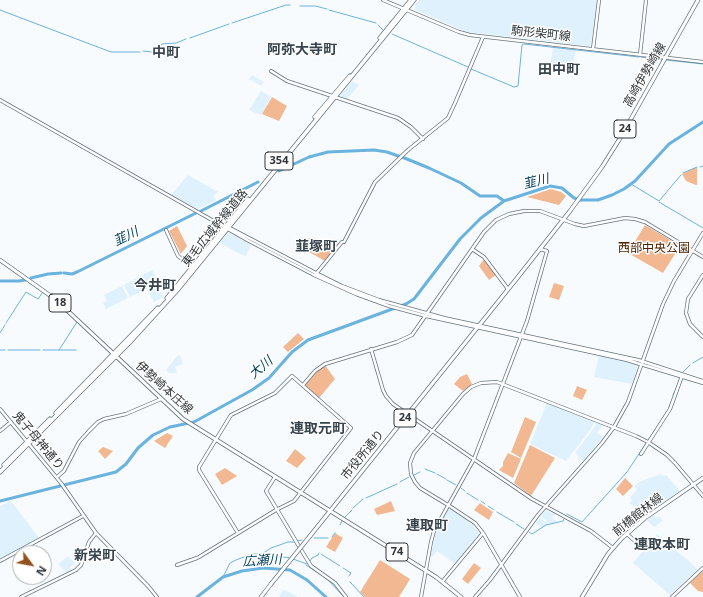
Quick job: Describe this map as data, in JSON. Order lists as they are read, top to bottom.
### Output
{
  "streets": {
    "highway": ["354", "東毛広域幹線道路"],
    "main road": [
      "高崎伊勢崎線",
      "24",
      "18",
      "伊勢崎本庄線",
      "市役所通り",
      "前橋館林線",
      "74"
    ],
    "street": ["駒形柴町線", "鬼子母神通り"]
  },
  "crossings": [
    ["駒形柴町線", "高崎伊勢崎線"],
    ["駒形柴町線", "東毛広域幹線道路"],
    ["高崎伊勢崎線", "市役所通り"],
    ["東毛広域幹線道路", "伊勢崎本庄線"],
    ["東毛広域幹線道路", "鬼子母神通り"],
    ["伊勢崎本庄線", "市役所通り"],
    ["伊勢崎本庄線", "74"],
    ["市役所通り", "74"]
  ],
  "districts": [
    "阿弥大寺町",
    "中町",
    "田中町",
    "韮塚町",
    "今井町",
    "連取元町",
    "連取町",
    "連取本町",
    "新栄町"
  ],
  "water": ["韮川", "大川", "広瀬川"],
  "parks": ["西部中央公園"],
  "north": "bottom right"
}
